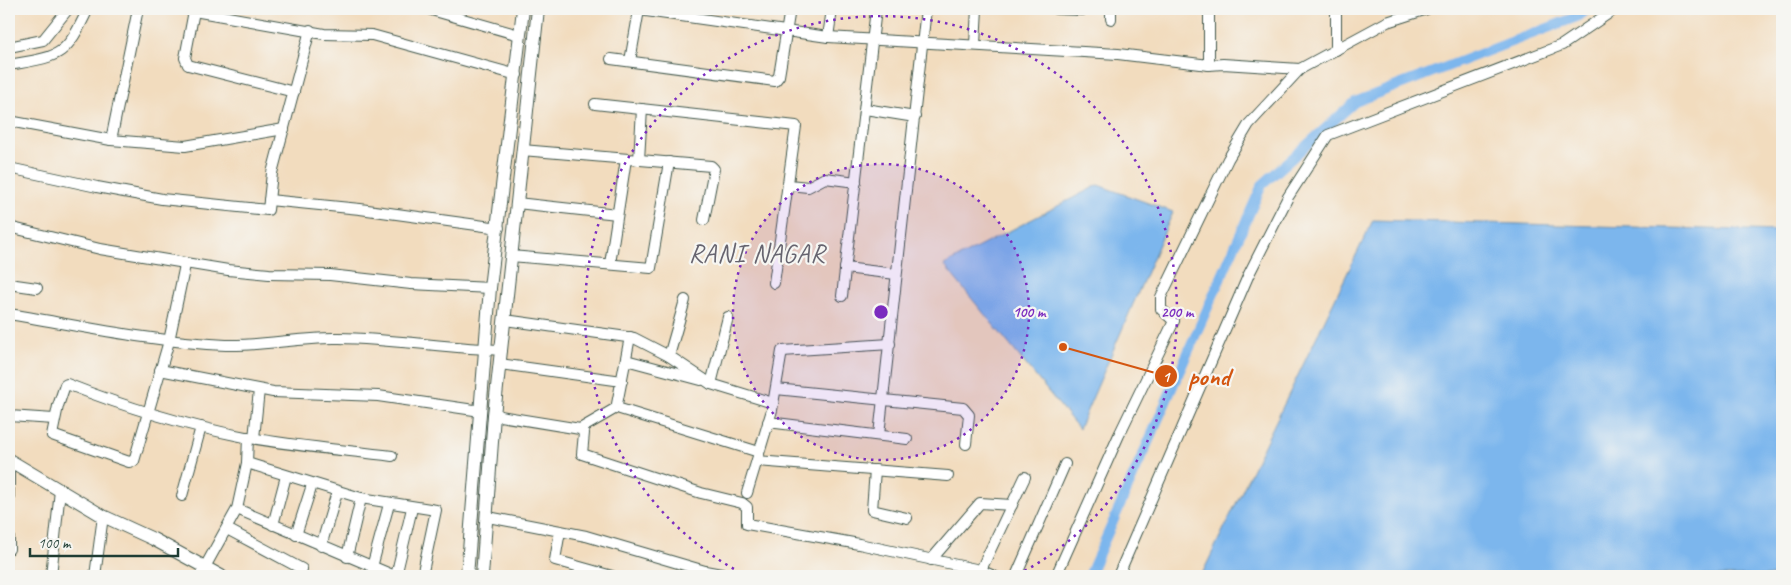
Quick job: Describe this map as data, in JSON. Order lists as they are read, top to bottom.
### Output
{
  "districts": ["RANI NAGAR"],
  "places": ["pond"],
  "scale_bar": "100 m",
  "rings": ["100 m", "200 m"]
}
